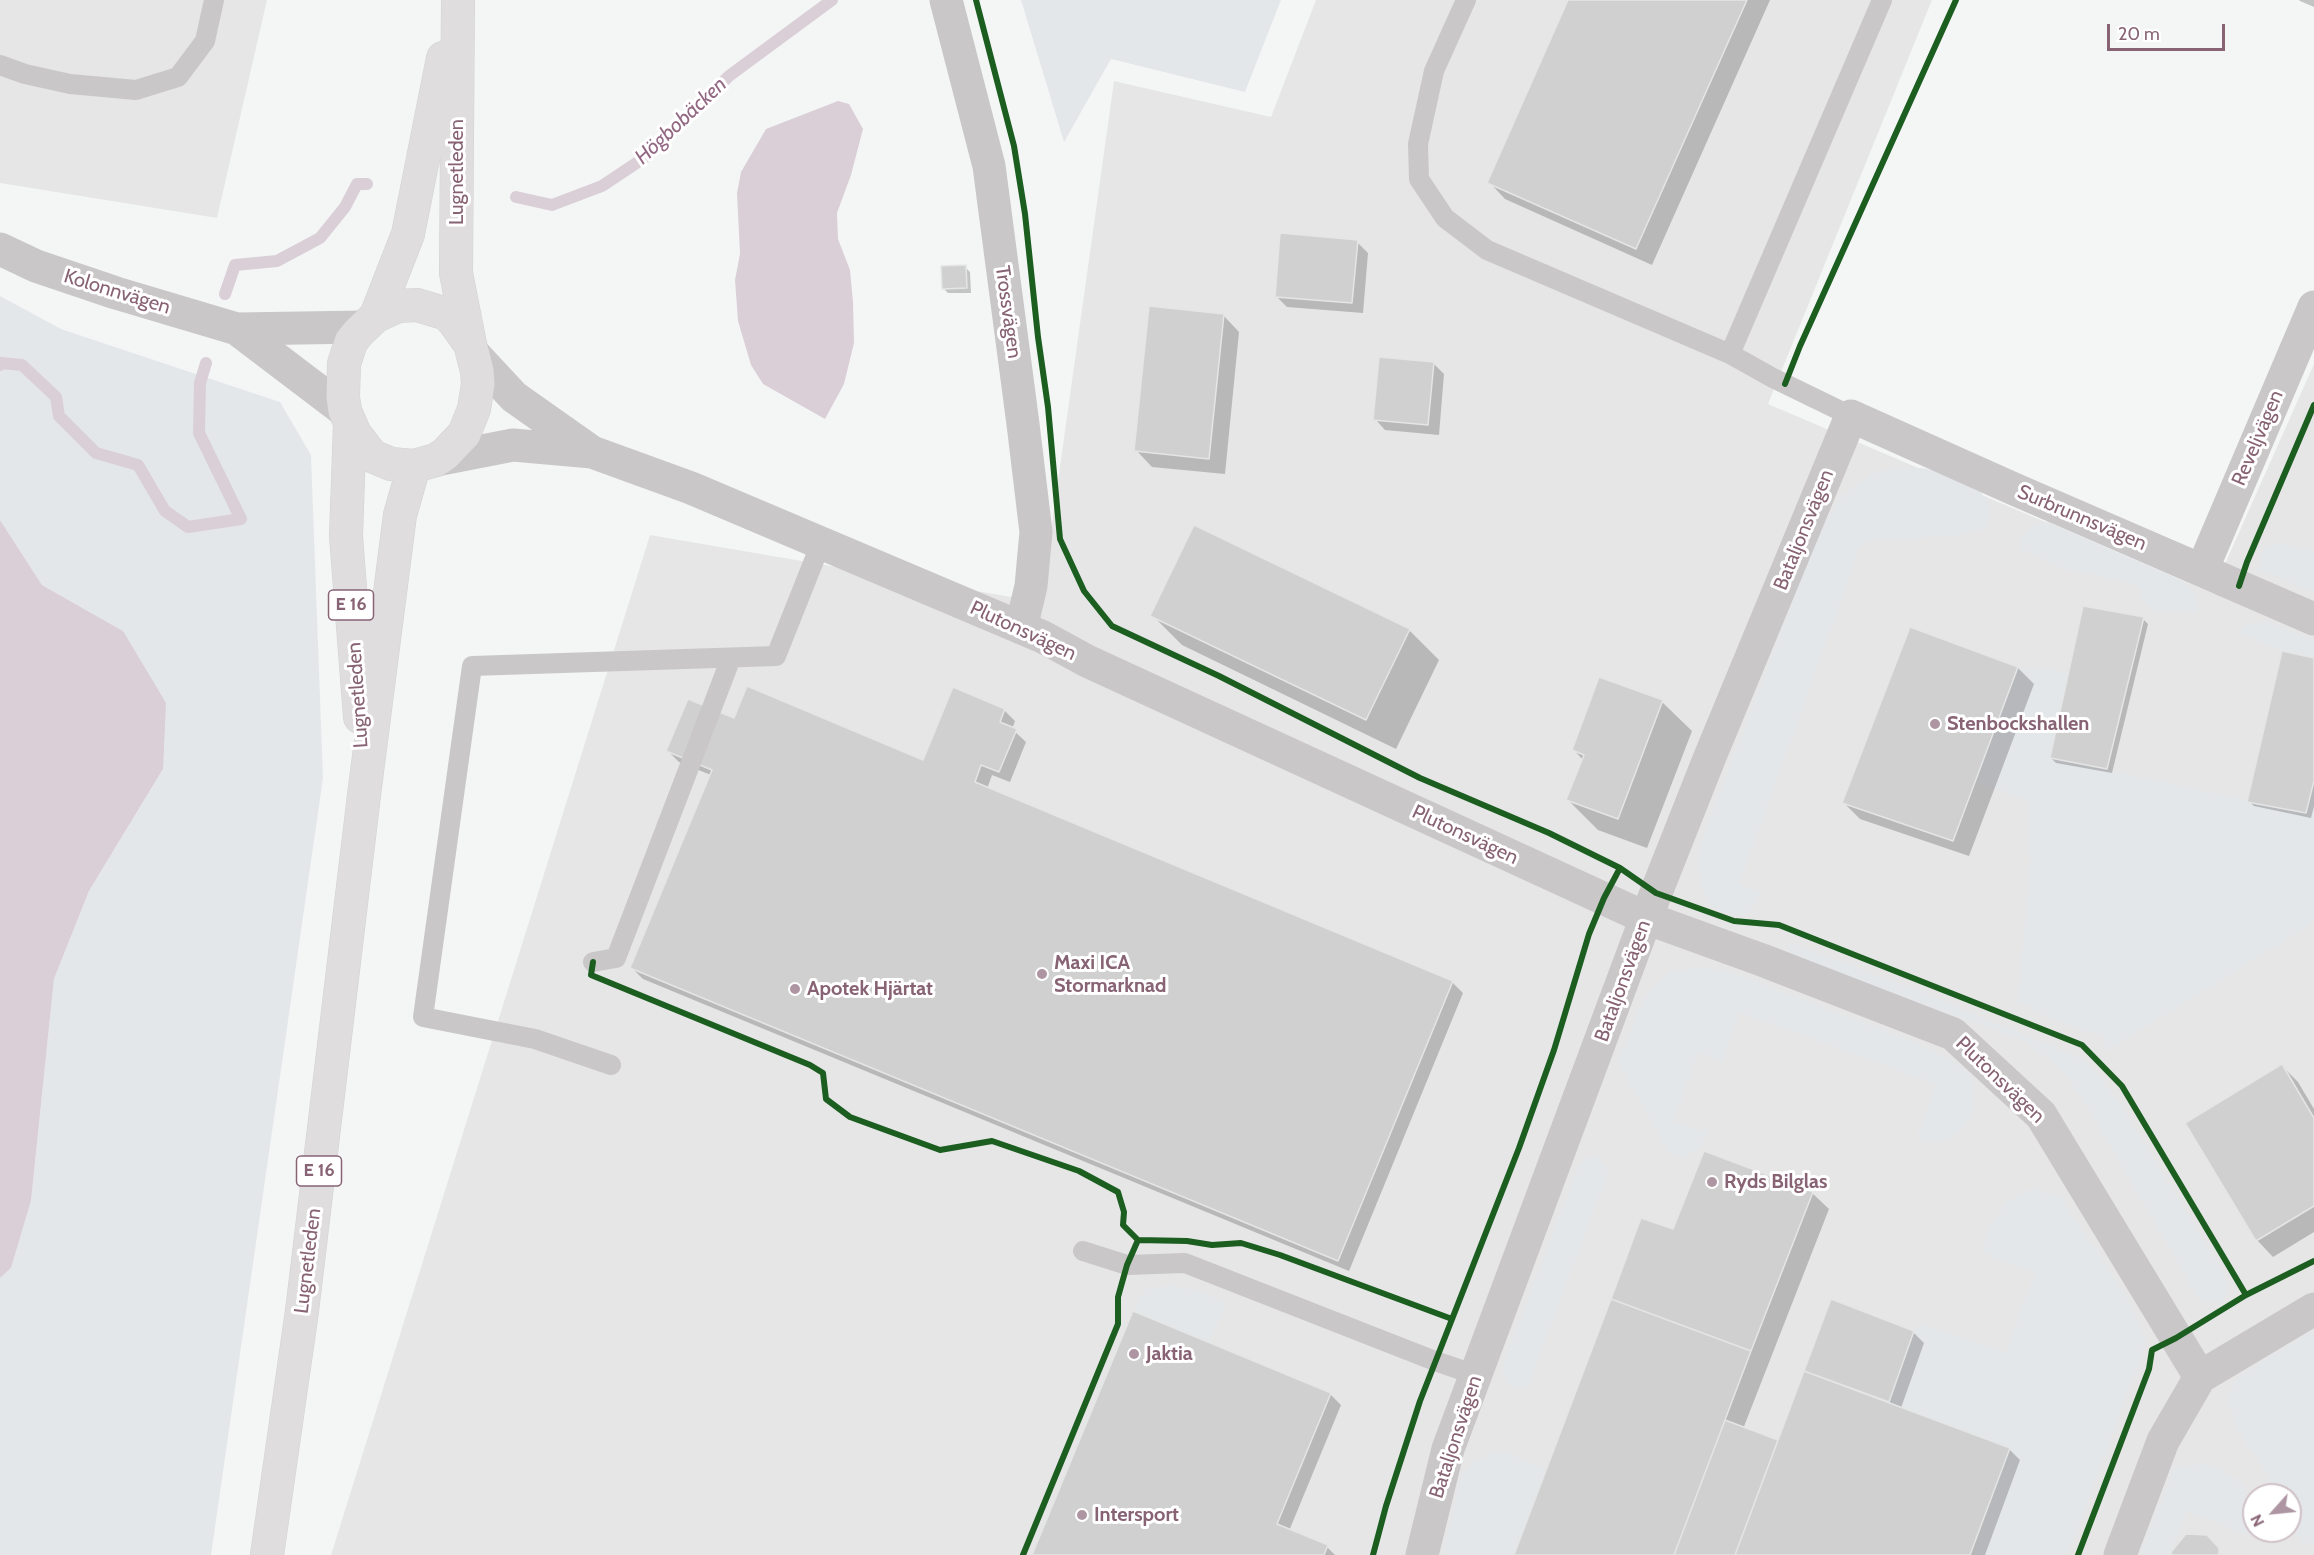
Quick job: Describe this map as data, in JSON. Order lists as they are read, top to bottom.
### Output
{
  "streets": {
    "highway": ["Lugnetleden", "E 16"],
    "street": [
      "Kolonnvägen",
      "Trossvägen",
      "Reveljvägen",
      "Surbrunnsvägen",
      "Bataljonsvägen",
      "Plutonsvägen"
    ]
  },
  "crossings": [
    ["Lugnetleden", "Kolonnvägen"],
    ["Lugnetleden", "E 16"],
    ["Lugnetleden", "Plutonsvägen"],
    ["Kolonnvägen", "E 16"],
    ["Kolonnvägen", "Plutonsvägen"],
    ["Trossvägen", "Plutonsvägen"],
    ["Reveljvägen", "Surbrunnsvägen"],
    ["Surbrunnsvägen", "Bataljonsvägen"],
    ["Bataljonsvägen", "Plutonsvägen"],
    ["E 16", "Plutonsvägen"]
  ],
  "water": ["Högbobäcken"],
  "places": [
    "Stenbockshallen",
    "Maxi ICA Stormarknad",
    "Apotek Hjärtat",
    "Ryds Bilglas",
    "Jaktia",
    "Intersport"
  ],
  "scale_bar": "20 m",
  "north": "bottom left"
}
